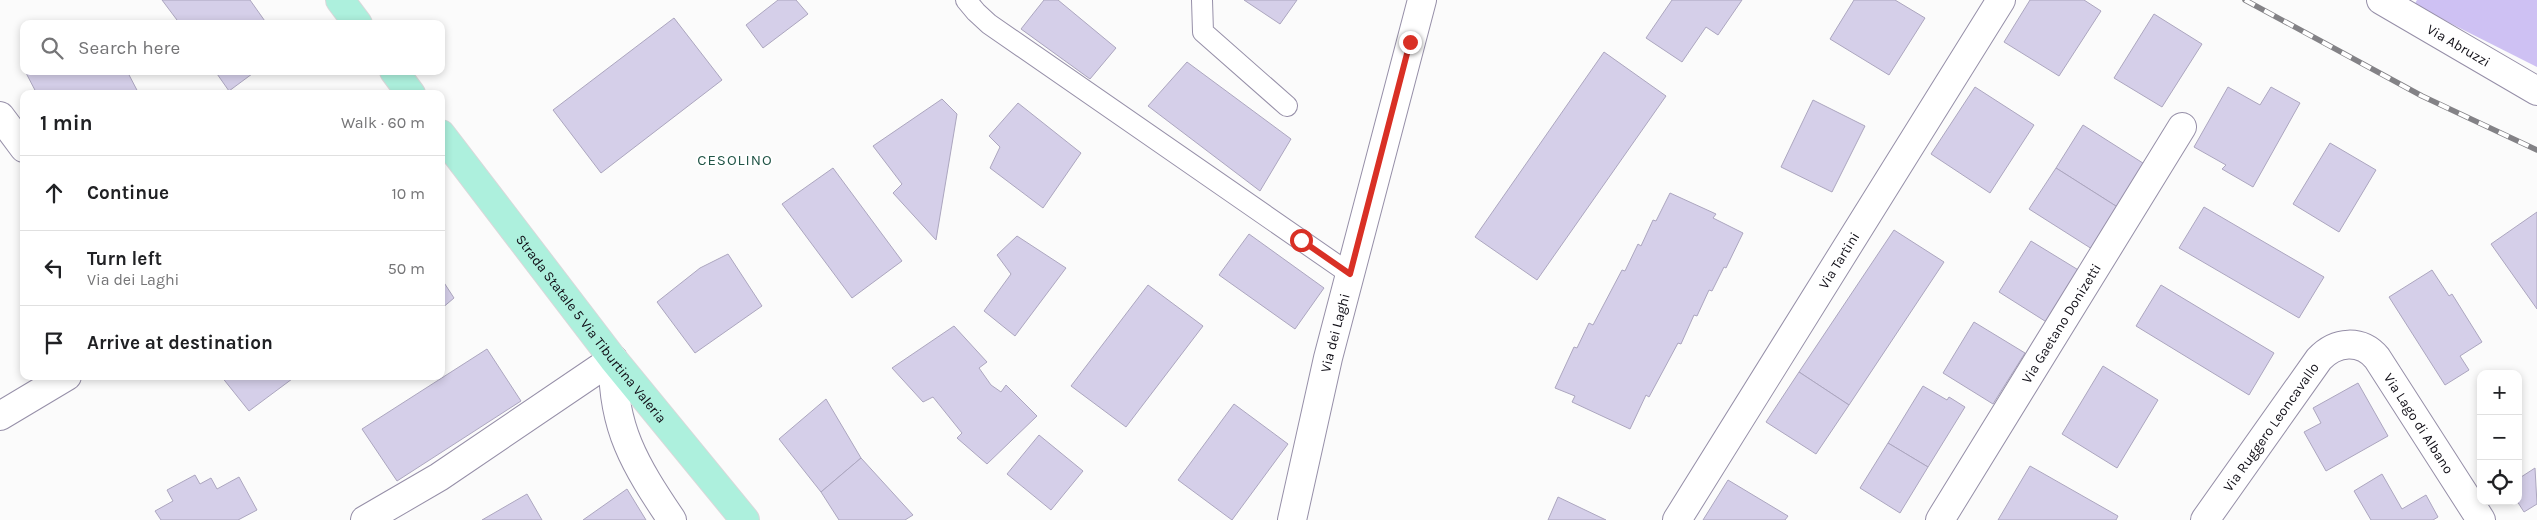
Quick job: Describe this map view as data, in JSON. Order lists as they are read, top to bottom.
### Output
{
  "streets": {
    "main road": ["Strada Statale 5 Via Tiburtina Valeria"],
    "street": [
      "Via Abruzzi",
      "Via Tartini",
      "Via Gaetano Donizetti",
      "Via dei Laghi",
      "Via Lago di Albano",
      "Via Ruggero Leoncavallo"
    ]
  },
  "crossings": [
    ["Via Lago di Albano", "Via Ruggero Leoncavallo"]
  ],
  "districts": ["CESOLINO"],
  "page": {
    "search": "Search here",
    "heading": ["1 min", "Walk · 60 m"],
    "list": [
      ["Continue", "10 m"],
      ["Turn left", "Via dei Laghi", "50 m"],
      "Arrive at destination"
    ],
    "map_buttons": ["+", "−"]
  }
}
